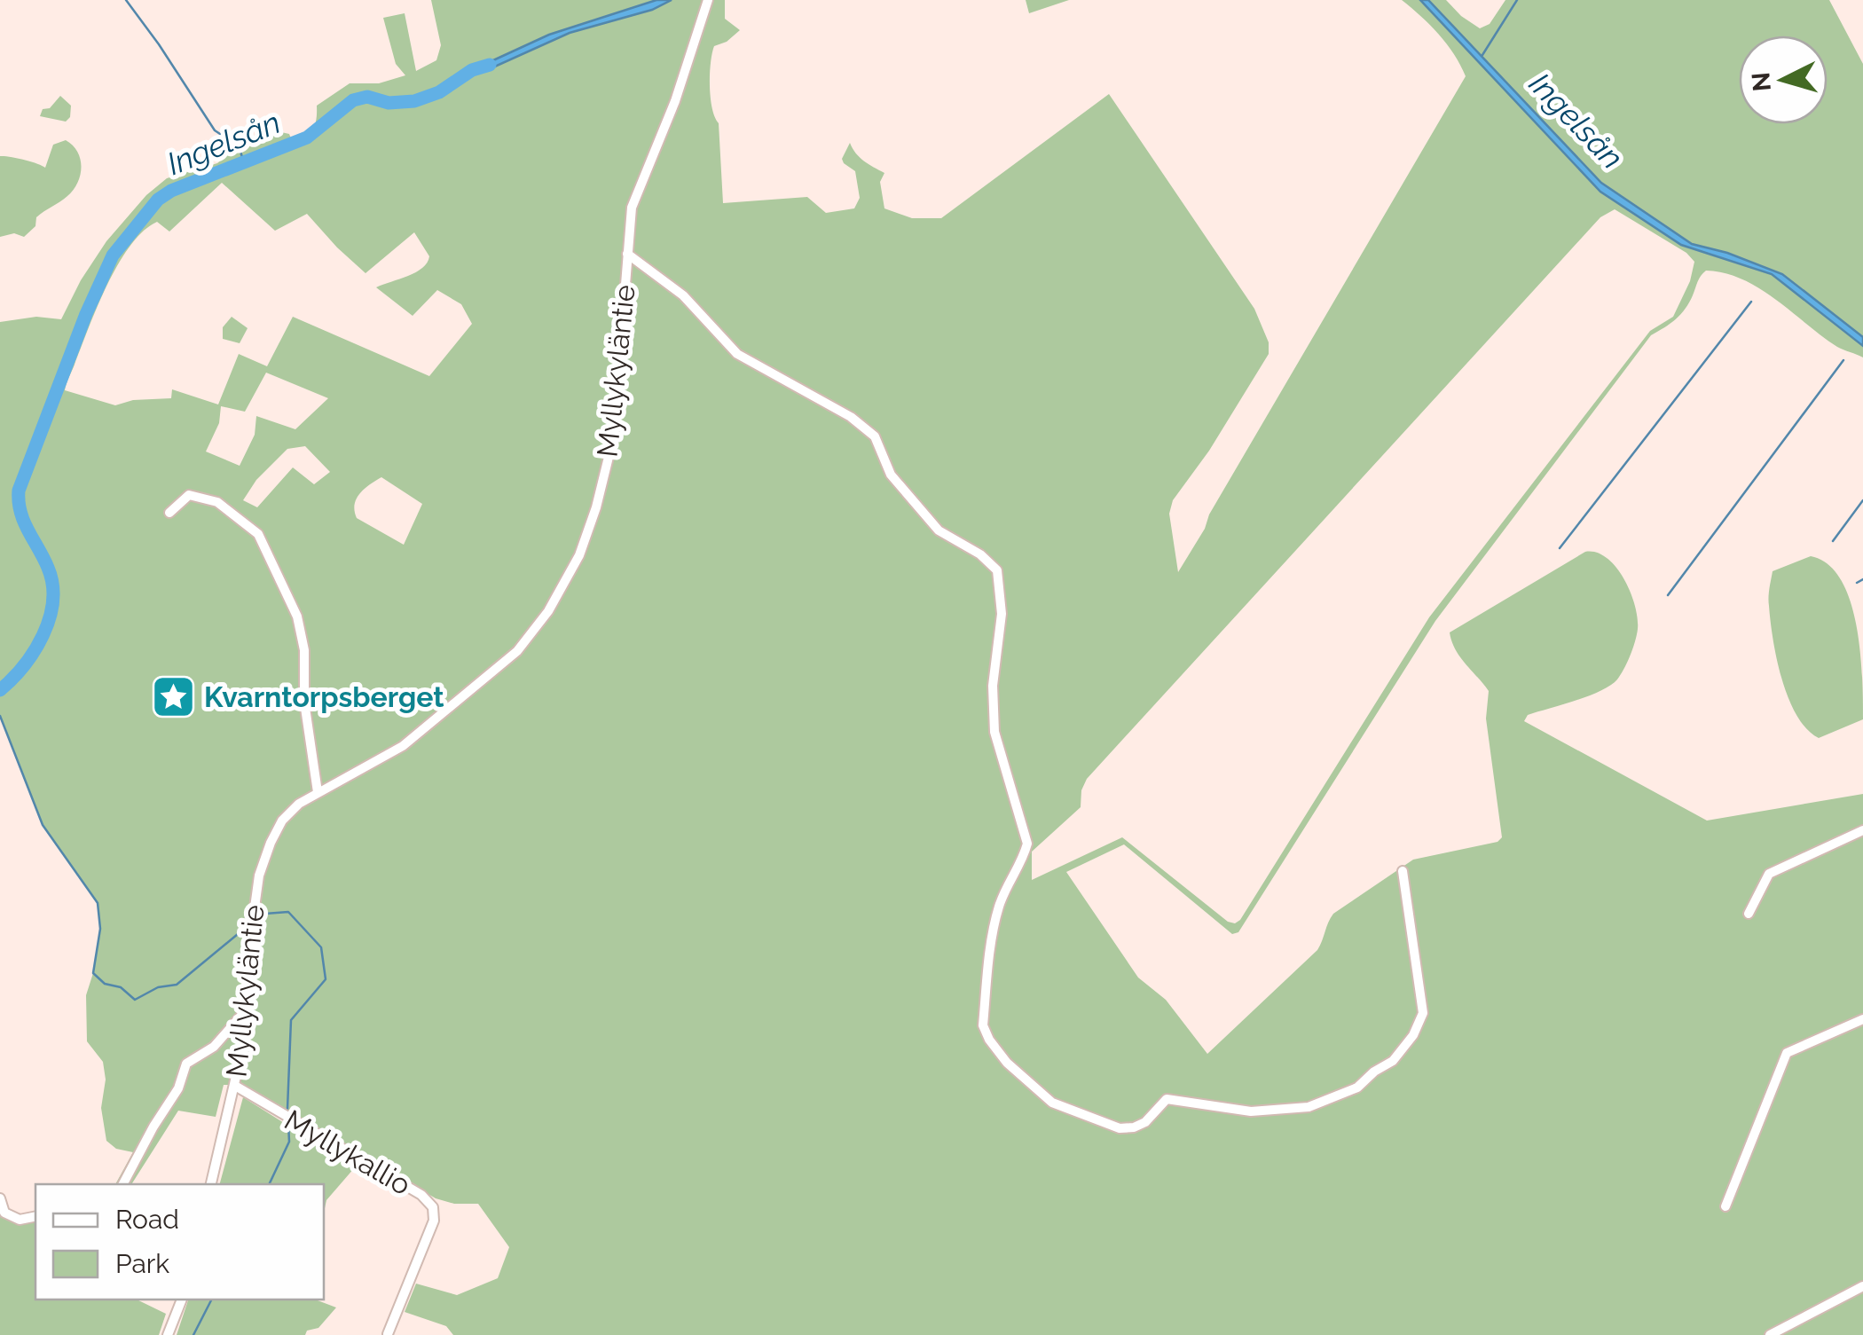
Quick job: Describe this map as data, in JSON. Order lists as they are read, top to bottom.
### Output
{
  "streets": {
    "street": ["Myllykyläntie", "Myllykallio"]
  },
  "crossings": [
    ["Myllykyläntie", "Myllykallio"]
  ],
  "water": ["Ingelsån"],
  "places": {
    "place": ["Kvarntorpsberget"]
  },
  "legend": ["Road", "Park"],
  "north": "left"
}
